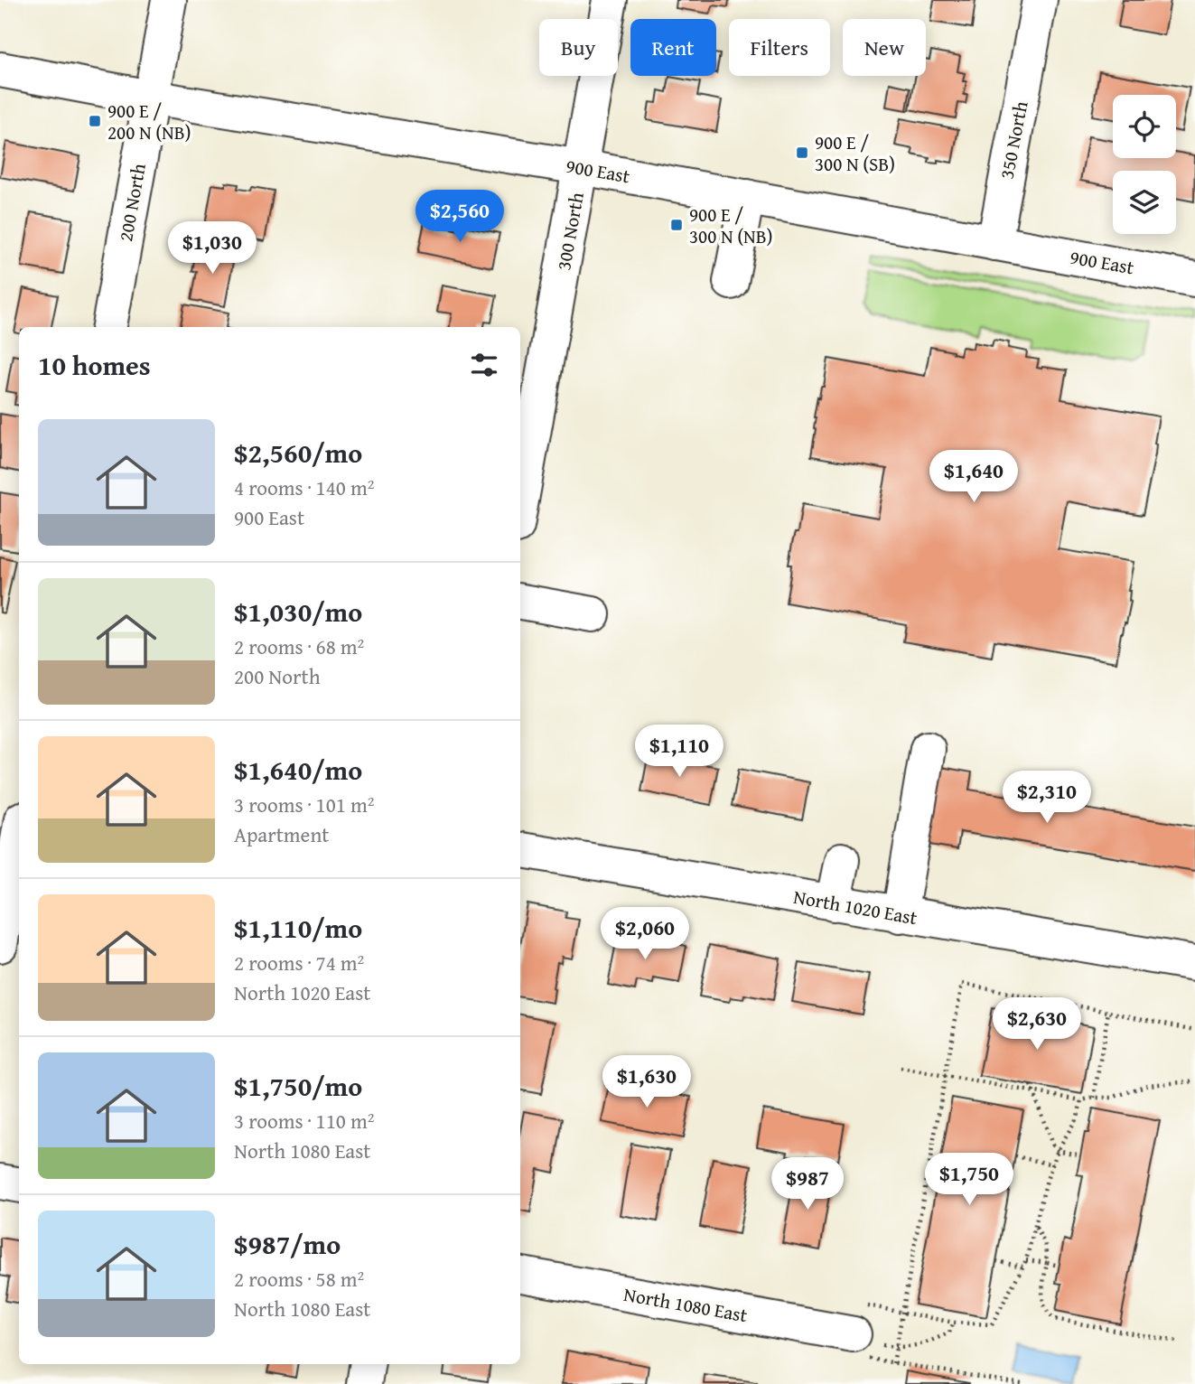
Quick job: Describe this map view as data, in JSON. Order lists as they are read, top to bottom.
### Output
{
  "streets": {
    "street": [
      "350 North",
      "900 East",
      "200 North",
      "300 North",
      "North 1020 East",
      "North 1080 East"
    ]
  },
  "crossings": [
    ["350 North", "900 East"],
    ["900 East", "200 North"],
    ["900 East", "300 North"]
  ],
  "places": {
    "transit": ["900 E / 200 N (NB)", "900 E / 300 N (SB)", "900 E / 300 N (NB)"]
  },
  "page": {
    "chip": [
      "Buy",
      "Rent",
      "Filters",
      "New"
    ],
    "price": [
      "$2,560",
      "$1,030",
      "$1,640",
      "$1,110",
      "$2,310",
      "$2,060",
      "$2,630",
      "$1,630",
      "$1,750",
      "$987"
    ],
    "heading": "10 homes",
    "list": [
      {
        "name": "$2,560/mo",
        "note": "4 rooms · 140 m² · 900 East"
      },
      {
        "name": "$1,030/mo",
        "note": "2 rooms · 68 m² · 200 North"
      },
      {
        "name": "$1,640/mo",
        "note": "3 rooms · 101 m² · Apartment"
      },
      {
        "name": "$1,110/mo",
        "note": "2 rooms · 74 m² · North 1020 East"
      },
      {
        "name": "$1,750/mo",
        "note": "3 rooms · 110 m² · North 1080 East"
      },
      {
        "name": "$987/mo",
        "note": "2 rooms · 58 m² · North 1080 East"
      }
    ]
  }
}
